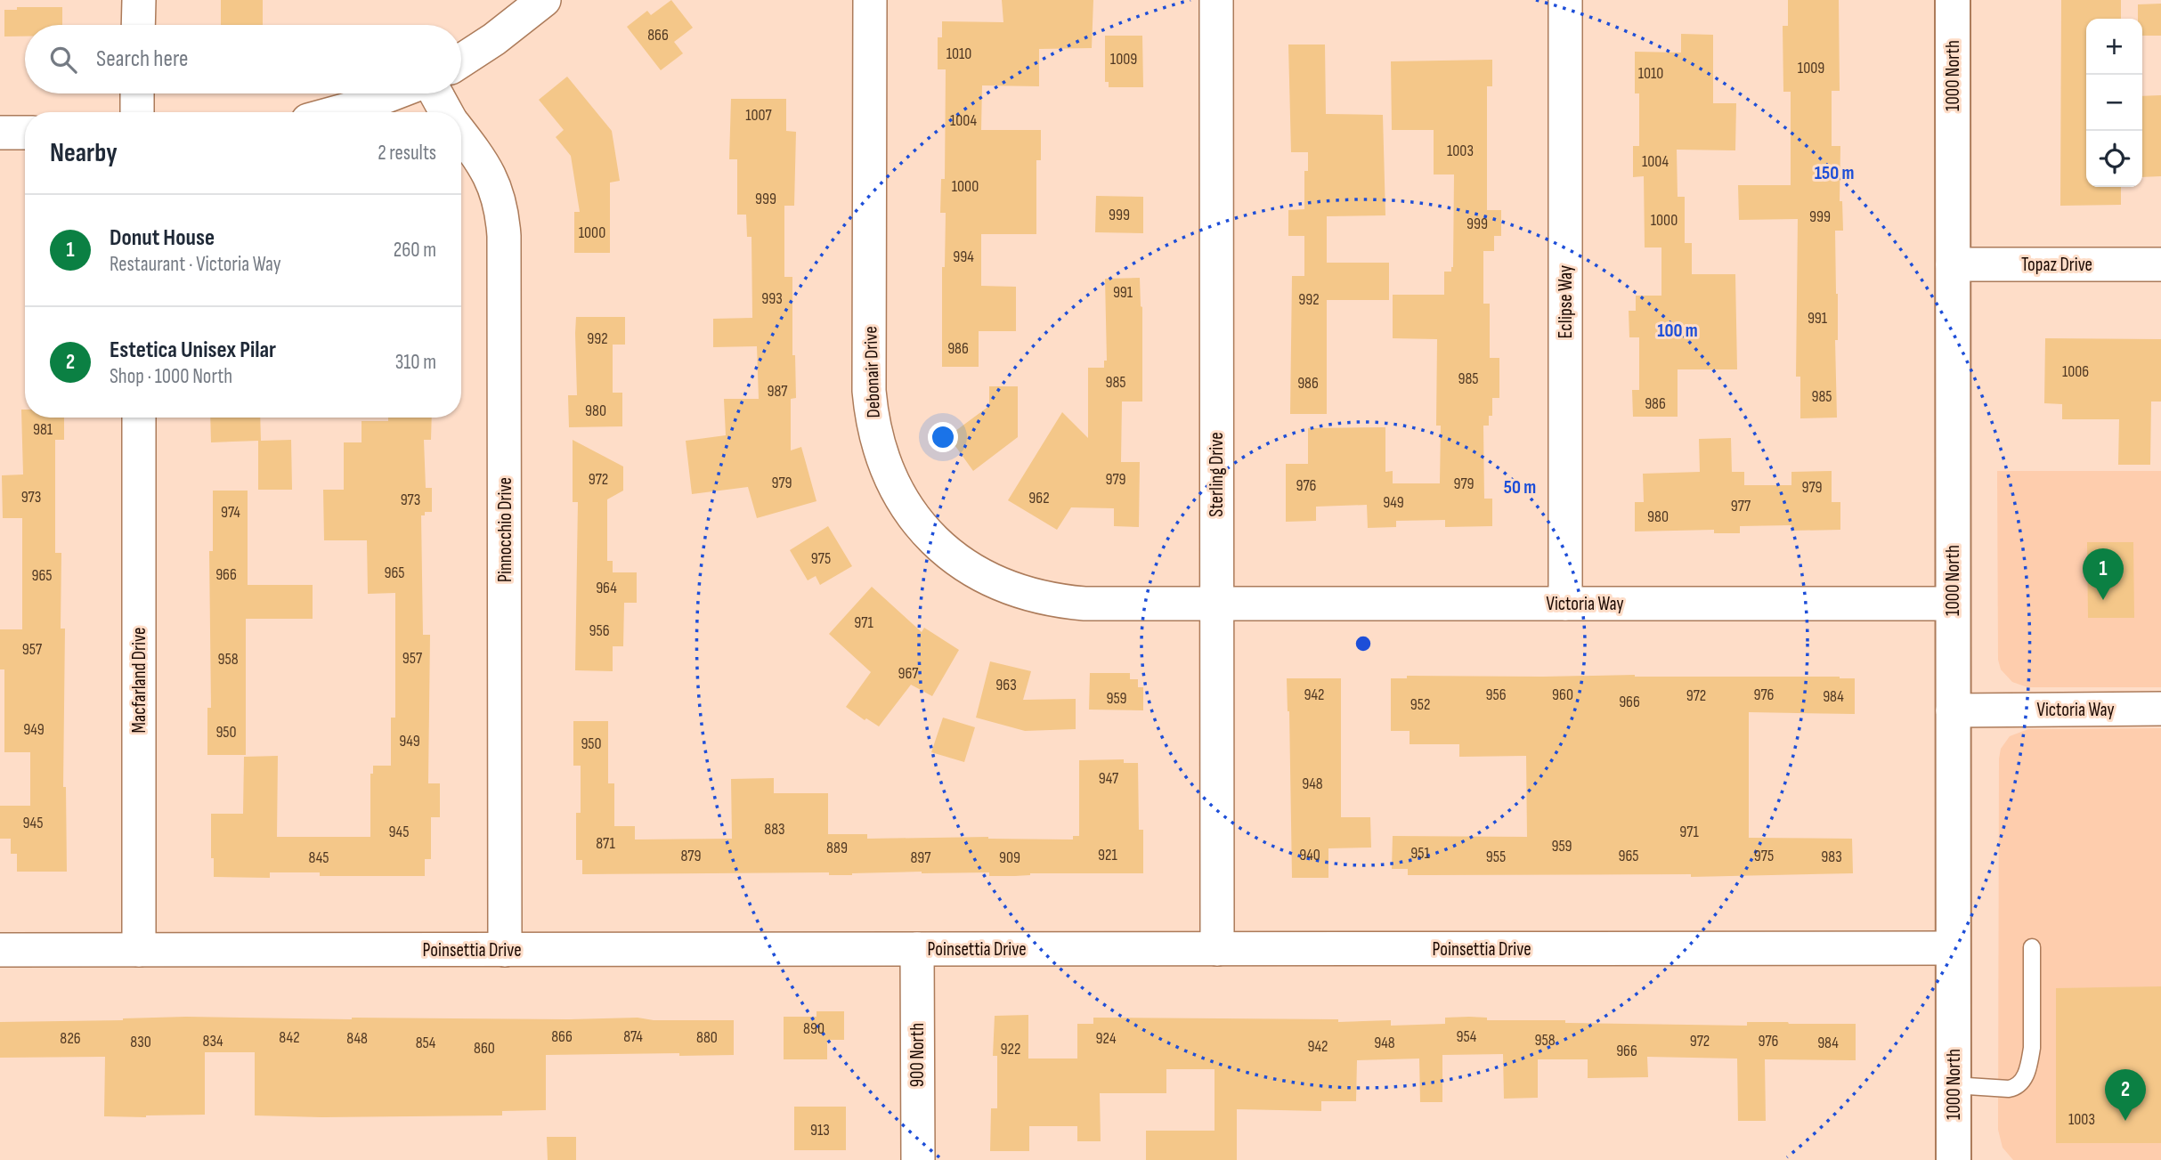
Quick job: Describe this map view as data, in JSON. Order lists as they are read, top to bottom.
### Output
{
  "streets": {
    "street": [
      "1000 North",
      "Topaz Drive",
      "Eclipse Way",
      "Debonair Drive",
      "Sterling Drive",
      "Pinnocchio Drive",
      "Victoria Way",
      "Macfarland Drive",
      "Poinsettia Drive",
      "900 North"
    ]
  },
  "crossings": [
    ["1000 North", "Topaz Drive"],
    ["1000 North", "Victoria Way"],
    ["1000 North", "Poinsettia Drive"],
    ["Eclipse Way", "Victoria Way"],
    ["Debonair Drive", "Sterling Drive"],
    ["Debonair Drive", "Victoria Way"],
    ["Sterling Drive", "Victoria Way"],
    ["Sterling Drive", "Poinsettia Drive"],
    ["Pinnocchio Drive", "Poinsettia Drive"],
    ["Macfarland Drive", "Poinsettia Drive"],
    ["Poinsettia Drive", "900 North"]
  ],
  "house_numbers": [
    "866",
    "1010",
    "1009",
    "1009",
    "1010",
    "1007",
    "1004",
    "1003",
    "1004",
    "1000",
    "999",
    "999",
    "999",
    "1000",
    "999",
    "1000",
    "994",
    "991",
    "993",
    "992",
    "991",
    "992",
    "986",
    "1006",
    "985",
    "985",
    "986",
    "987",
    "985",
    "986",
    "980",
    "981",
    "972",
    "979",
    "979",
    "979",
    "976",
    "979",
    "973",
    "962",
    "973",
    "949",
    "977",
    "974",
    "980",
    "975",
    "965",
    "966",
    "965",
    "964",
    "971",
    "956",
    "957",
    "957",
    "958",
    "967",
    "963",
    "942",
    "956",
    "960",
    "976",
    "972",
    "984",
    "959",
    "966",
    "952",
    "949",
    "950",
    "949",
    "950",
    "947",
    "948",
    "945",
    "883",
    "945",
    "971",
    "871",
    "959",
    "889",
    "951",
    "921",
    "940",
    "879",
    "965",
    "975",
    "955",
    "983",
    "845",
    "897",
    "909",
    "890",
    "866",
    "874",
    "954",
    "842",
    "880",
    "826",
    "848",
    "924",
    "958",
    "834",
    "972",
    "976",
    "830",
    "854",
    "948",
    "984",
    "942",
    "860",
    "922",
    "966",
    "1003",
    "913"
  ],
  "page": {
    "map_buttons": ["+", "−"],
    "search": "Search here",
    "heading": ["Nearby", "2 results"],
    "list": [
      {
        "mark": "1",
        "name": "Donut House",
        "note": "Restaurant · Victoria Way",
        "value": "260 m"
      },
      {
        "mark": "2",
        "name": "Estetica Unisex Pilar",
        "note": "Shop · 1000 North",
        "value": "310 m"
      }
    ],
    "pins": ["1", "2"]
  },
  "rings": ["150 m", "100 m", "50 m"]
}
